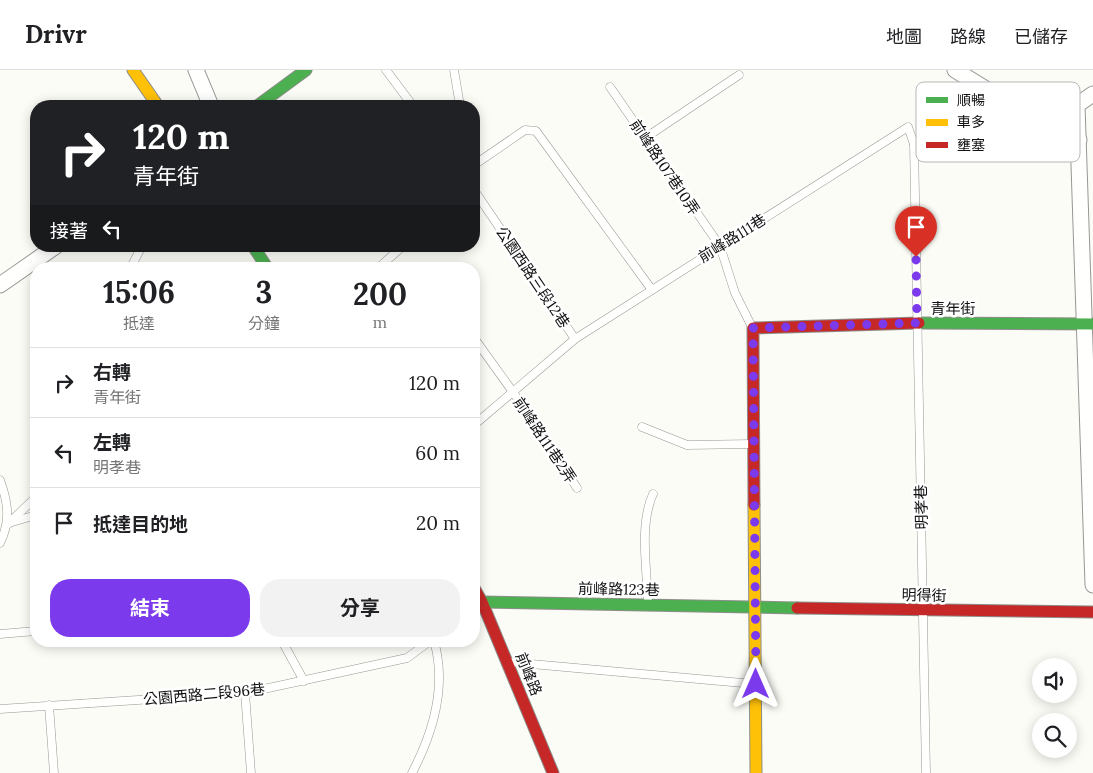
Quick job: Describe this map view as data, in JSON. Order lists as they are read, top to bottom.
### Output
{
  "streets": {
    "street": [
      "青年街",
      "前峰路123巷",
      "明得街",
      "前峰路"
    ],
    "lane": [
      "前峰路107巷10弄",
      "前峰路111巷",
      "公園西路三段12巷",
      "前峰路111巷2弄",
      "明孝巷",
      "公園西路二段96巷"
    ]
  },
  "crossings": [
    ["前峰路107巷10弄", "前峰路111巷"],
    ["前峰路107巷10弄", "青年街"],
    ["前峰路111巷", "公園西路三段12巷"],
    ["前峰路111巷", "前峰路111巷2弄"],
    ["前峰路111巷", "明孝巷"],
    ["青年街", "明孝巷"],
    ["明孝巷", "明得街"],
    ["前峰路123巷", "明得街"]
  ],
  "legend": ["順暢", "車多", "壅塞"],
  "page": {
    "header": "Drivr",
    "nav": ["地圖", "路線", "已儲存"],
    "turn": ["120 m", "青年街"],
    "then": "接著",
    "eta": [
      "15:06",
      "抵達",
      "3",
      "分鐘",
      "200",
      "m"
    ],
    "list": [
      {
        "name": "右轉",
        "note": "青年街",
        "value": "120 m"
      },
      {
        "name": "左轉",
        "note": "明孝巷",
        "value": "60 m"
      },
      {
        "name": "抵達目的地",
        "value": "20 m"
      }
    ],
    "buttons": ["結束", "分享"]
  }
}
